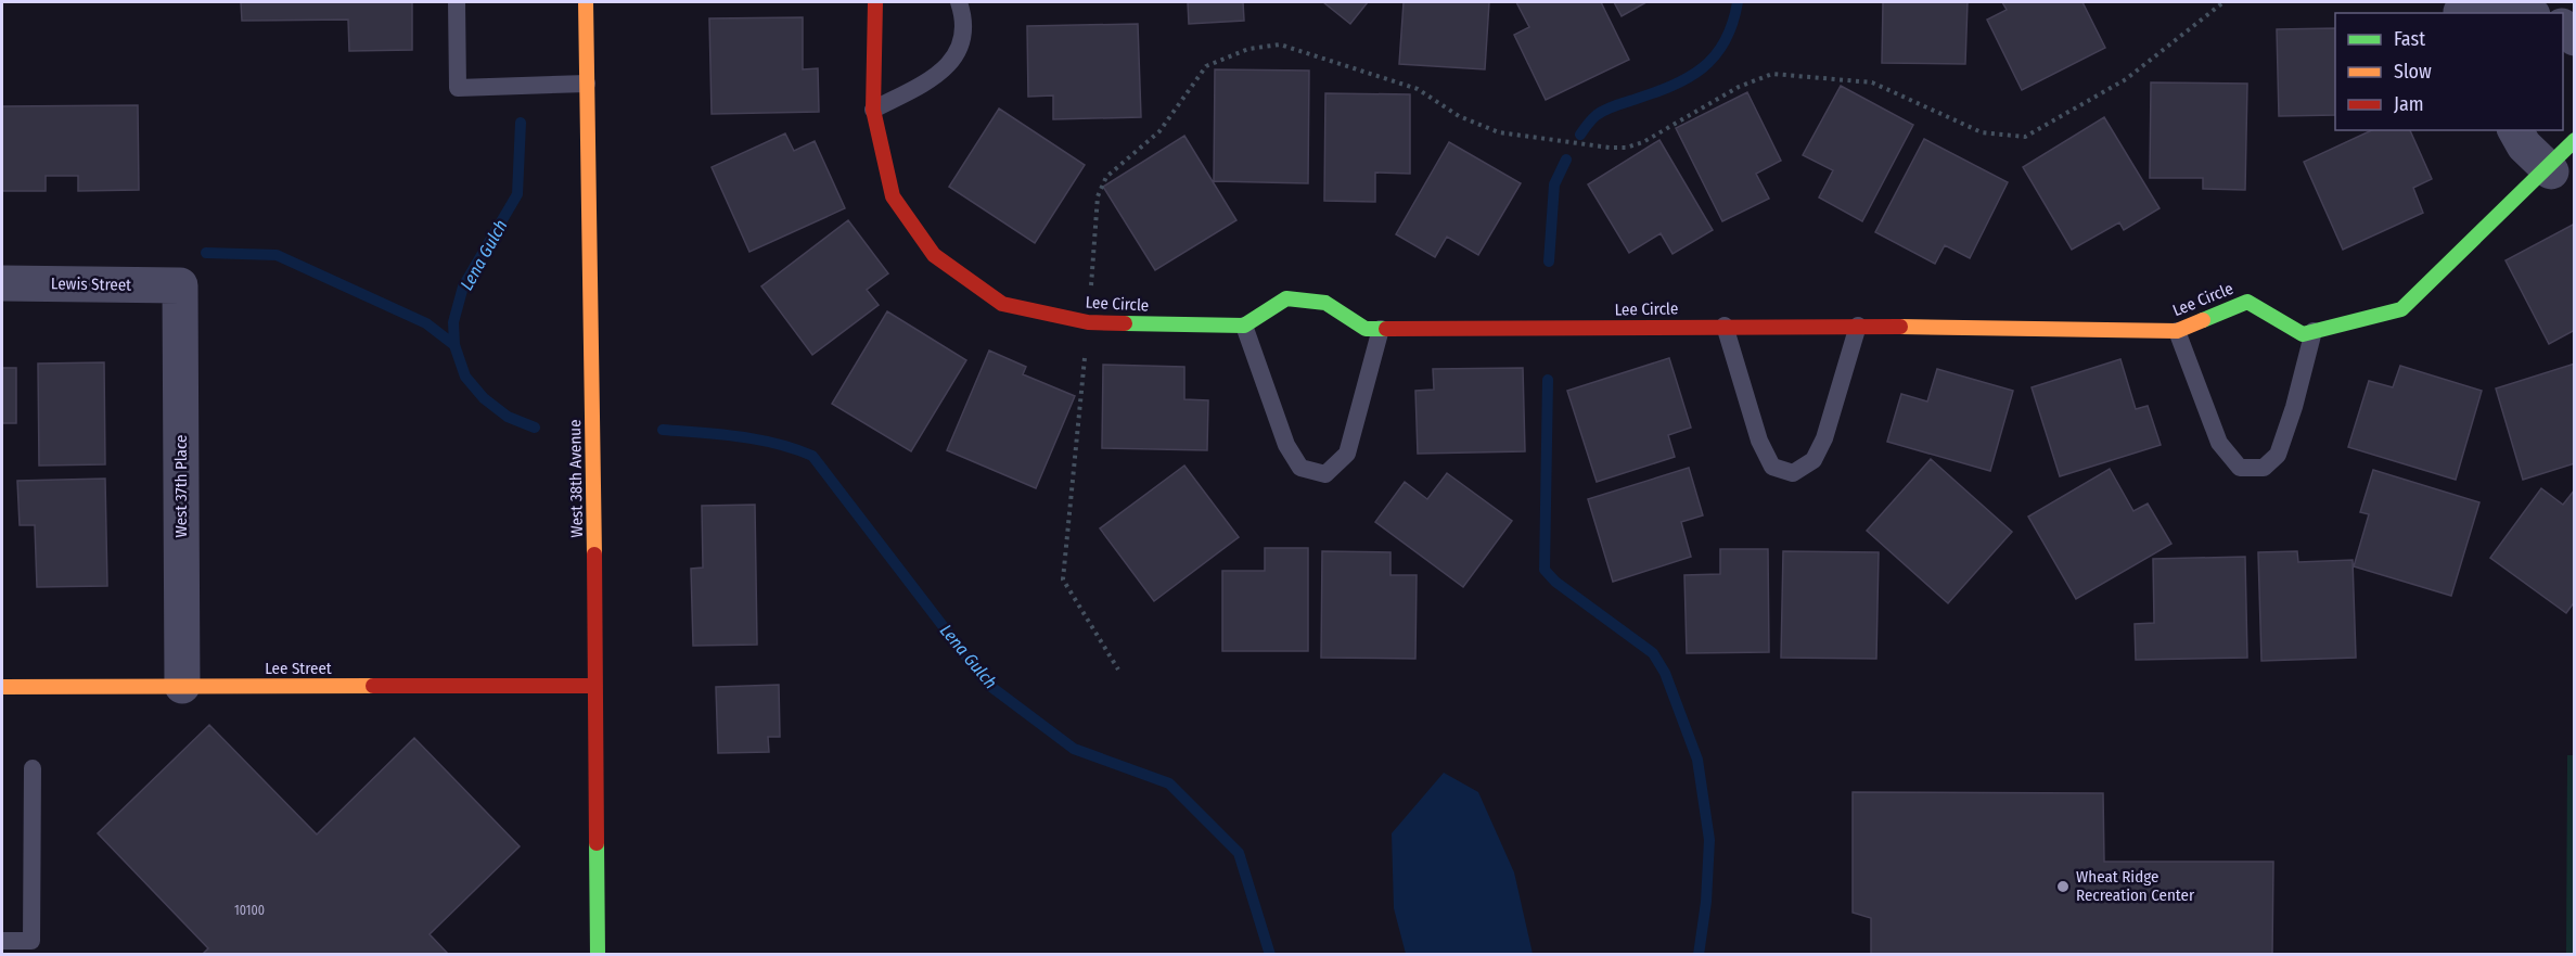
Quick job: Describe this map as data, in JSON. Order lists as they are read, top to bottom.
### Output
{
  "streets": {
    "street": [
      "Lewis Street",
      "Lee Circle",
      "West 38th Avenue",
      "West 37th Place",
      "Lee Street"
    ]
  },
  "crossings": [
    ["Lewis Street", "West 37th Place"],
    ["West 38th Avenue", "Lee Street"],
    ["West 37th Place", "Lee Street"]
  ],
  "water": ["Lena Gulch"],
  "places": ["Wheat Ridge Recreation Center"],
  "house_numbers": ["10100"],
  "legend": ["Fast", "Slow", "Jam"]
}
